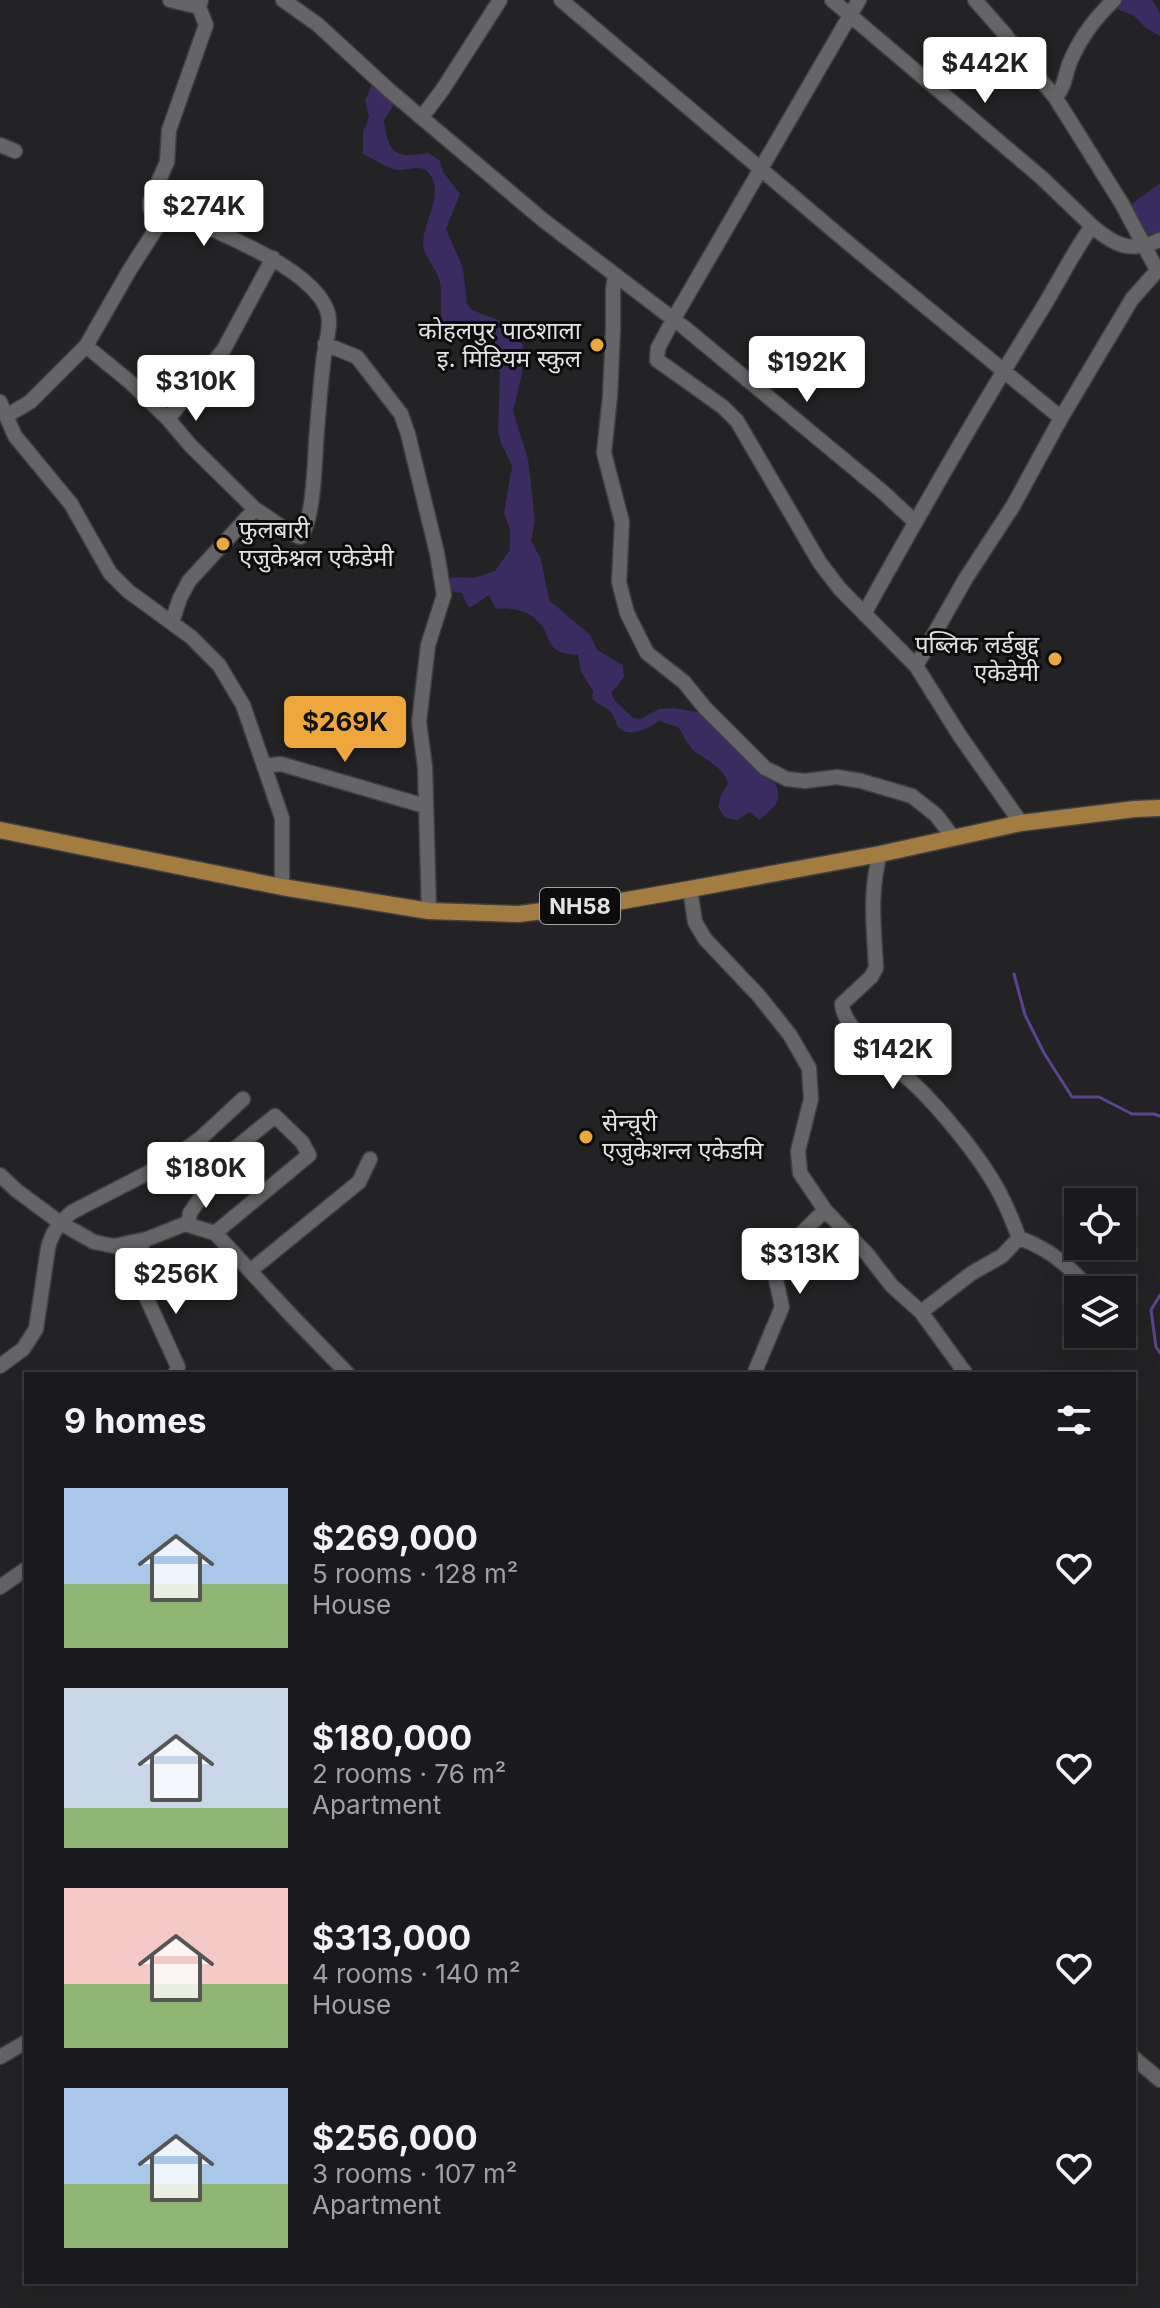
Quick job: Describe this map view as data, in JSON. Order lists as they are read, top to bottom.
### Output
{
  "streets": {
    "main road": ["NH58"]
  },
  "places": [
    "कोहलपुर पाठशाला इ. मिडियम स्कुल",
    "फुलबारी एजुकेश्नल एकेडेमी",
    "पब्लिक लर्डबुद्द एकेडेमी",
    "सेन्चुरी एजुकेशन्ल एकेडमि"
  ],
  "page": {
    "price": [
      "$442K",
      "$274K",
      "$192K",
      "$310K",
      "$269K",
      "$142K",
      "$180K",
      "$313K",
      "$256K"
    ],
    "heading": "9 homes",
    "list": [
      {
        "name": "$269,000",
        "note": "5 rooms · 128 m² · House"
      },
      {
        "name": "$180,000",
        "note": "2 rooms · 76 m² · Apartment"
      },
      {
        "name": "$313,000",
        "note": "4 rooms · 140 m² · House"
      },
      {
        "name": "$256,000",
        "note": "3 rooms · 107 m² · Apartment"
      }
    ]
  }
}
